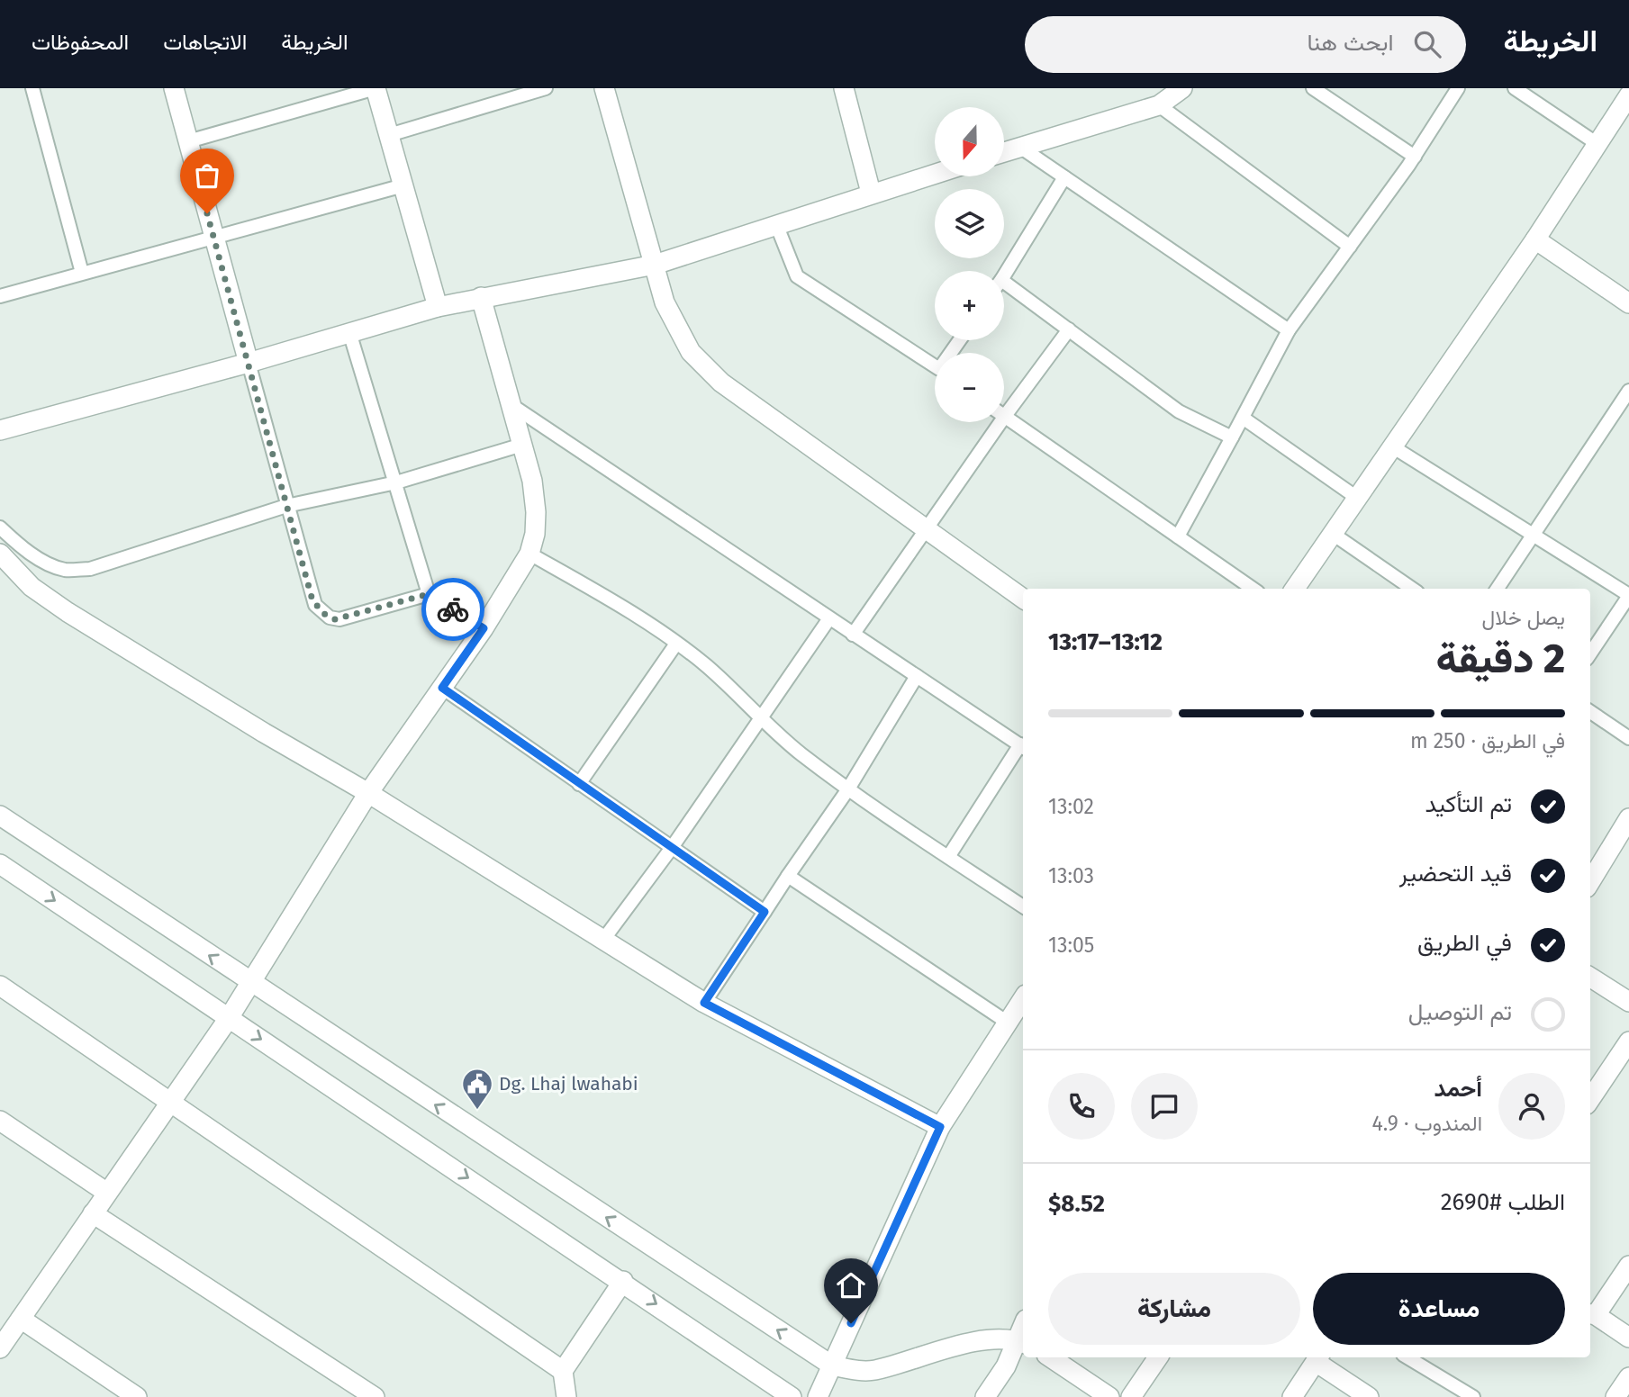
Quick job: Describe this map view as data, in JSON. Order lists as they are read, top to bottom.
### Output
{
  "places": {
    "public building": ["Dg. Lhaj lwahabi"]
  },
  "north": "bottom",
  "page": {
    "header": "الخريطة",
    "search": "ابحث هنا",
    "nav": ["الخريطة", "الاتجاهات", "المحفوظات"],
    "map_buttons": ["+", "−"],
    "heading": ["2 دقيقة", "يصل خلال", "13:12–13:17"],
    "panel": [
      "أحمد",
      "المندوب · 4.9",
      "الطلب #2690",
      "$8.52"
    ],
    "bar": "في الطريق · 250 m",
    "list": [
      ["تم التأكيد", "13:02"],
      ["قيد التحضير", "13:03"],
      ["في الطريق", "13:05"],
      "تم التوصيل"
    ],
    "buttons": ["مساعدة", "مشاركة"]
  }
}
